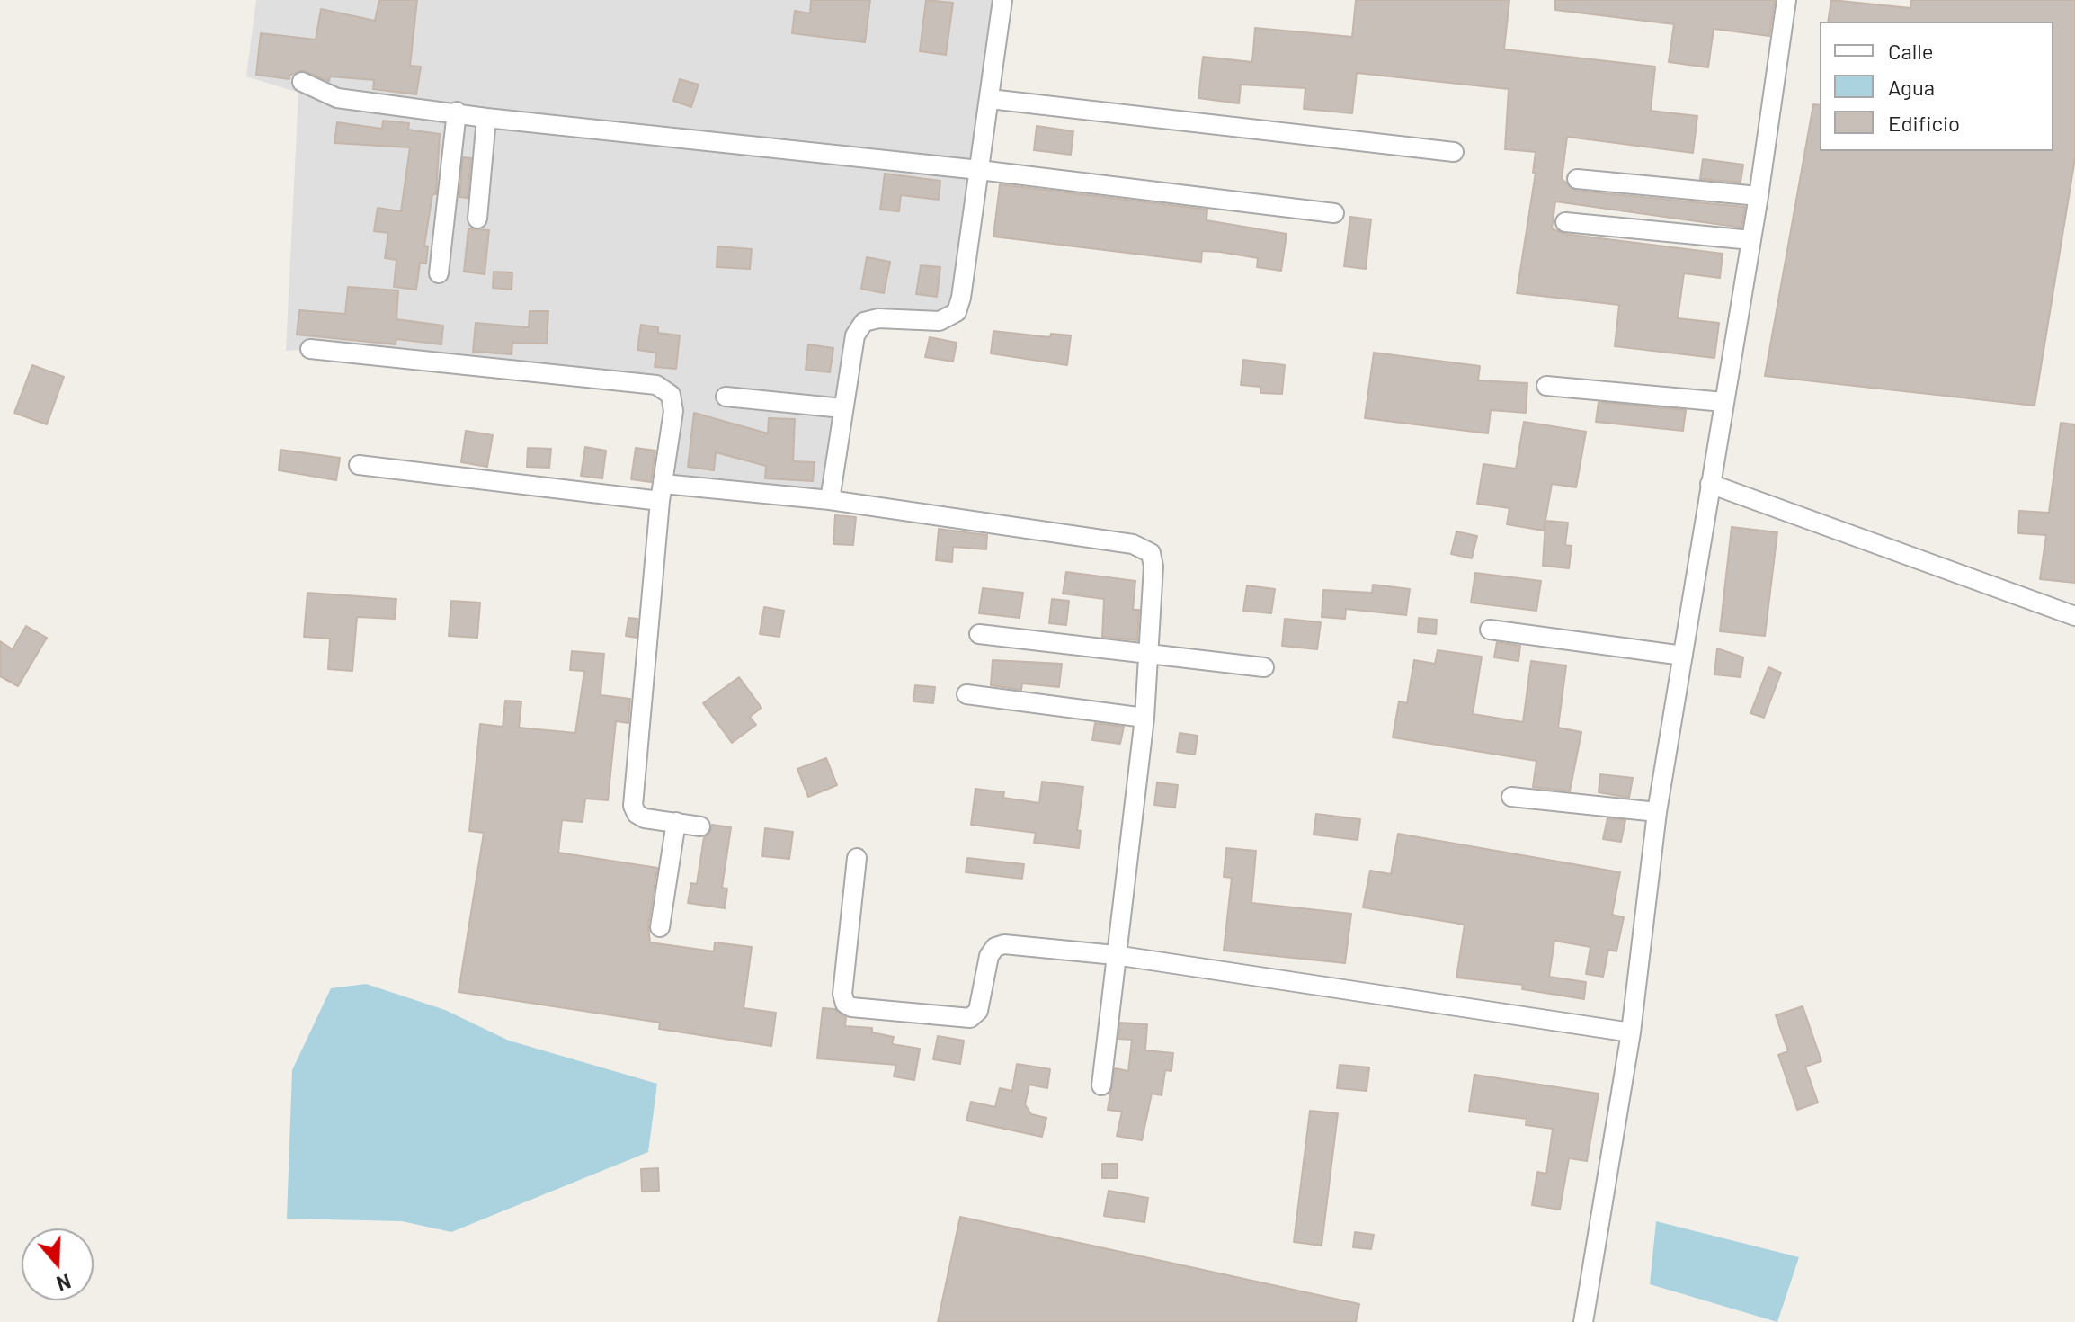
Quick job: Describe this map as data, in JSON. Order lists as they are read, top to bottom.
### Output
{
  "legend": ["Calle", "Agua", "Edificio"],
  "north": "bottom"
}
